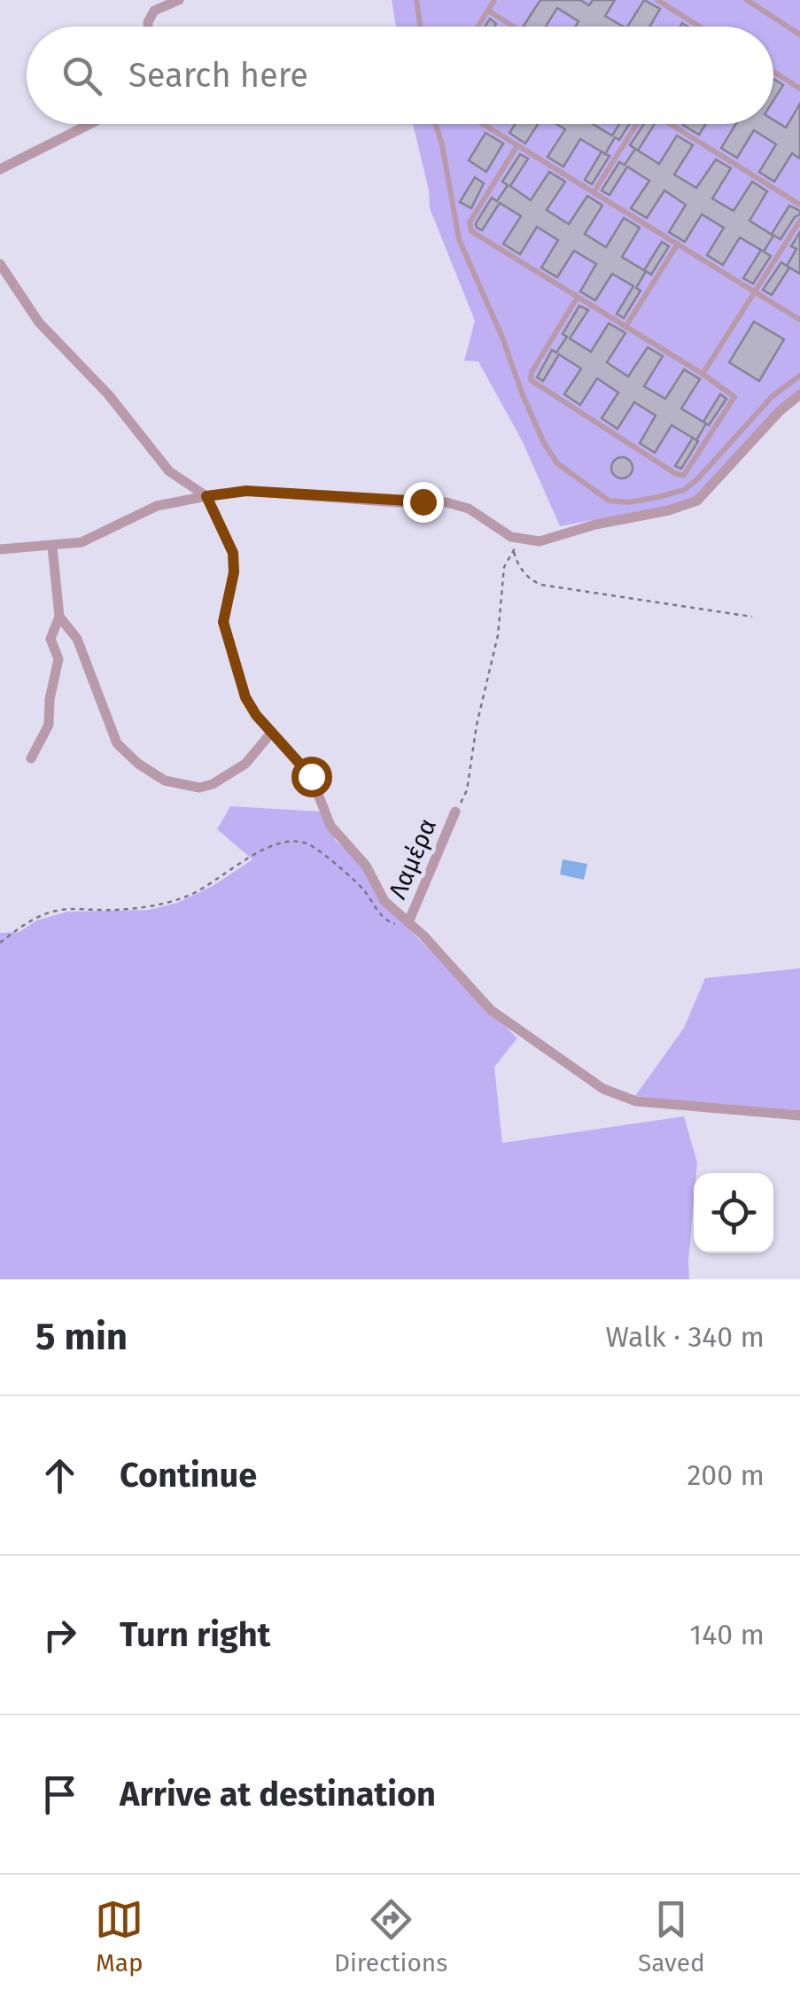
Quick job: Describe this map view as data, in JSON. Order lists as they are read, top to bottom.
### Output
{
  "streets": {
    "street": ["Λαμέρα"]
  },
  "page": {
    "search": "Search here",
    "heading": ["5 min", "Walk · 340 m"],
    "list": [
      ["Continue", "200 m"],
      ["Turn right", "140 m"],
      "Arrive at destination"
    ],
    "nav": ["Map", "Directions", "Saved"]
  }
}
